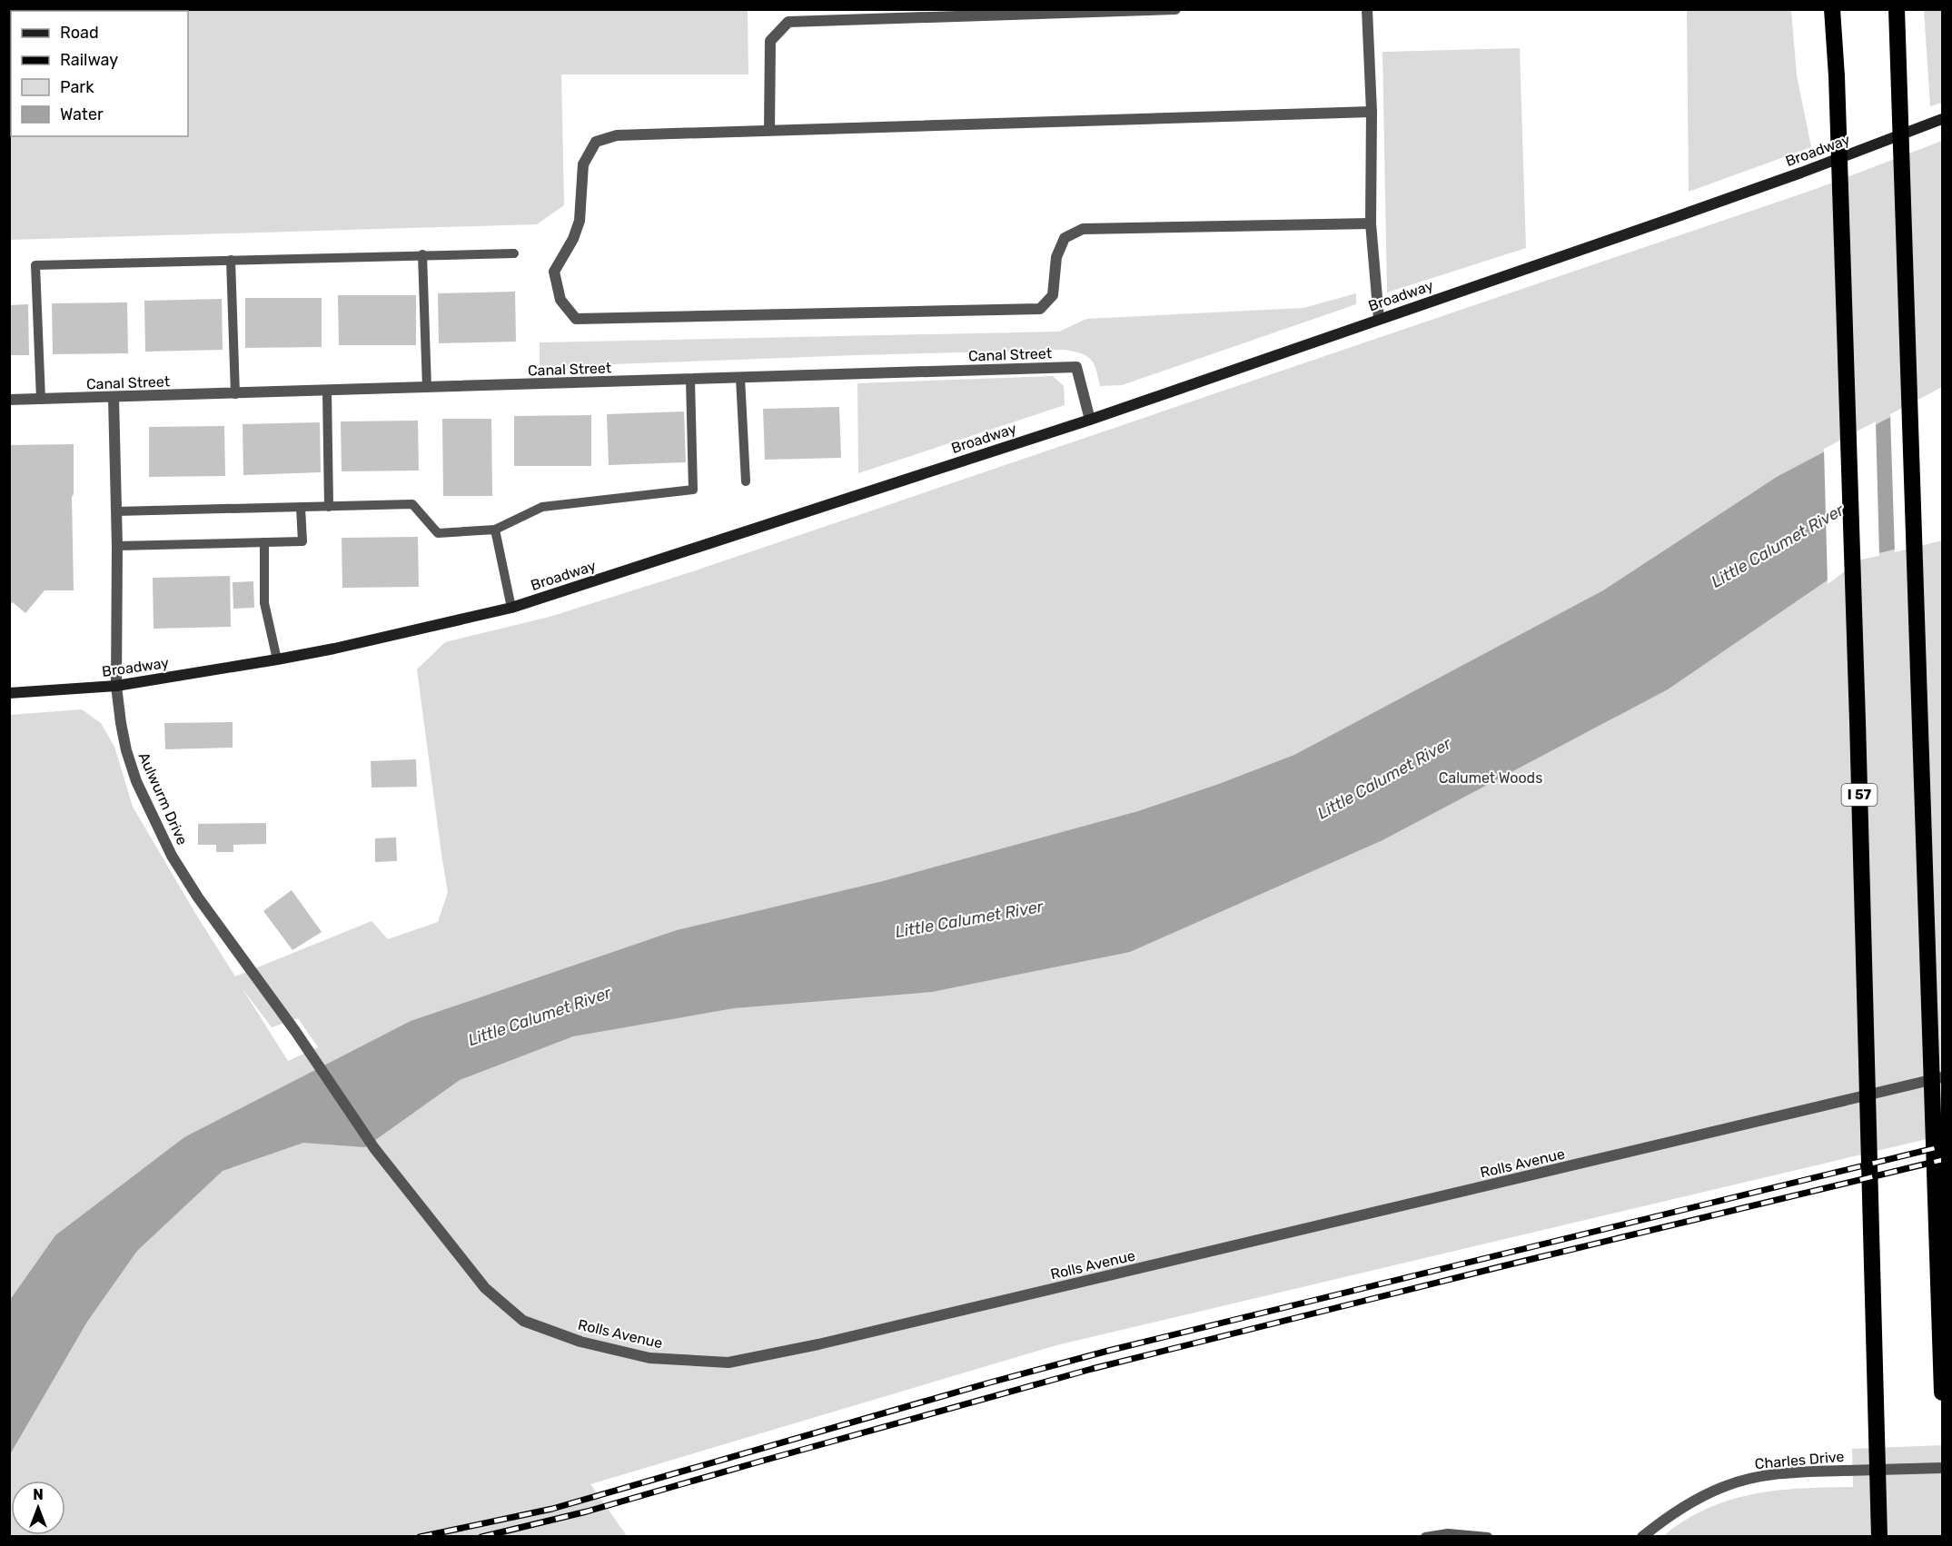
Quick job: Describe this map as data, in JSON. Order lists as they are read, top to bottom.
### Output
{
  "streets": {
    "highway": ["I 57"],
    "street": [
      "Broadway",
      "Canal Street",
      "Aulwurm Drive",
      "Rolls Avenue",
      "Charles Drive"
    ]
  },
  "crossings": [
    ["Broadway", "Canal Street"],
    ["Broadway", "Aulwurm Drive"],
    ["Canal Street", "Aulwurm Drive"],
    ["Aulwurm Drive", "Rolls Avenue"]
  ],
  "water": ["Little Calumet River"],
  "parks": ["Calumet Woods"],
  "legend": [
    "Road",
    "Railway",
    "Park",
    "Water"
  ],
  "north": "top"
}
